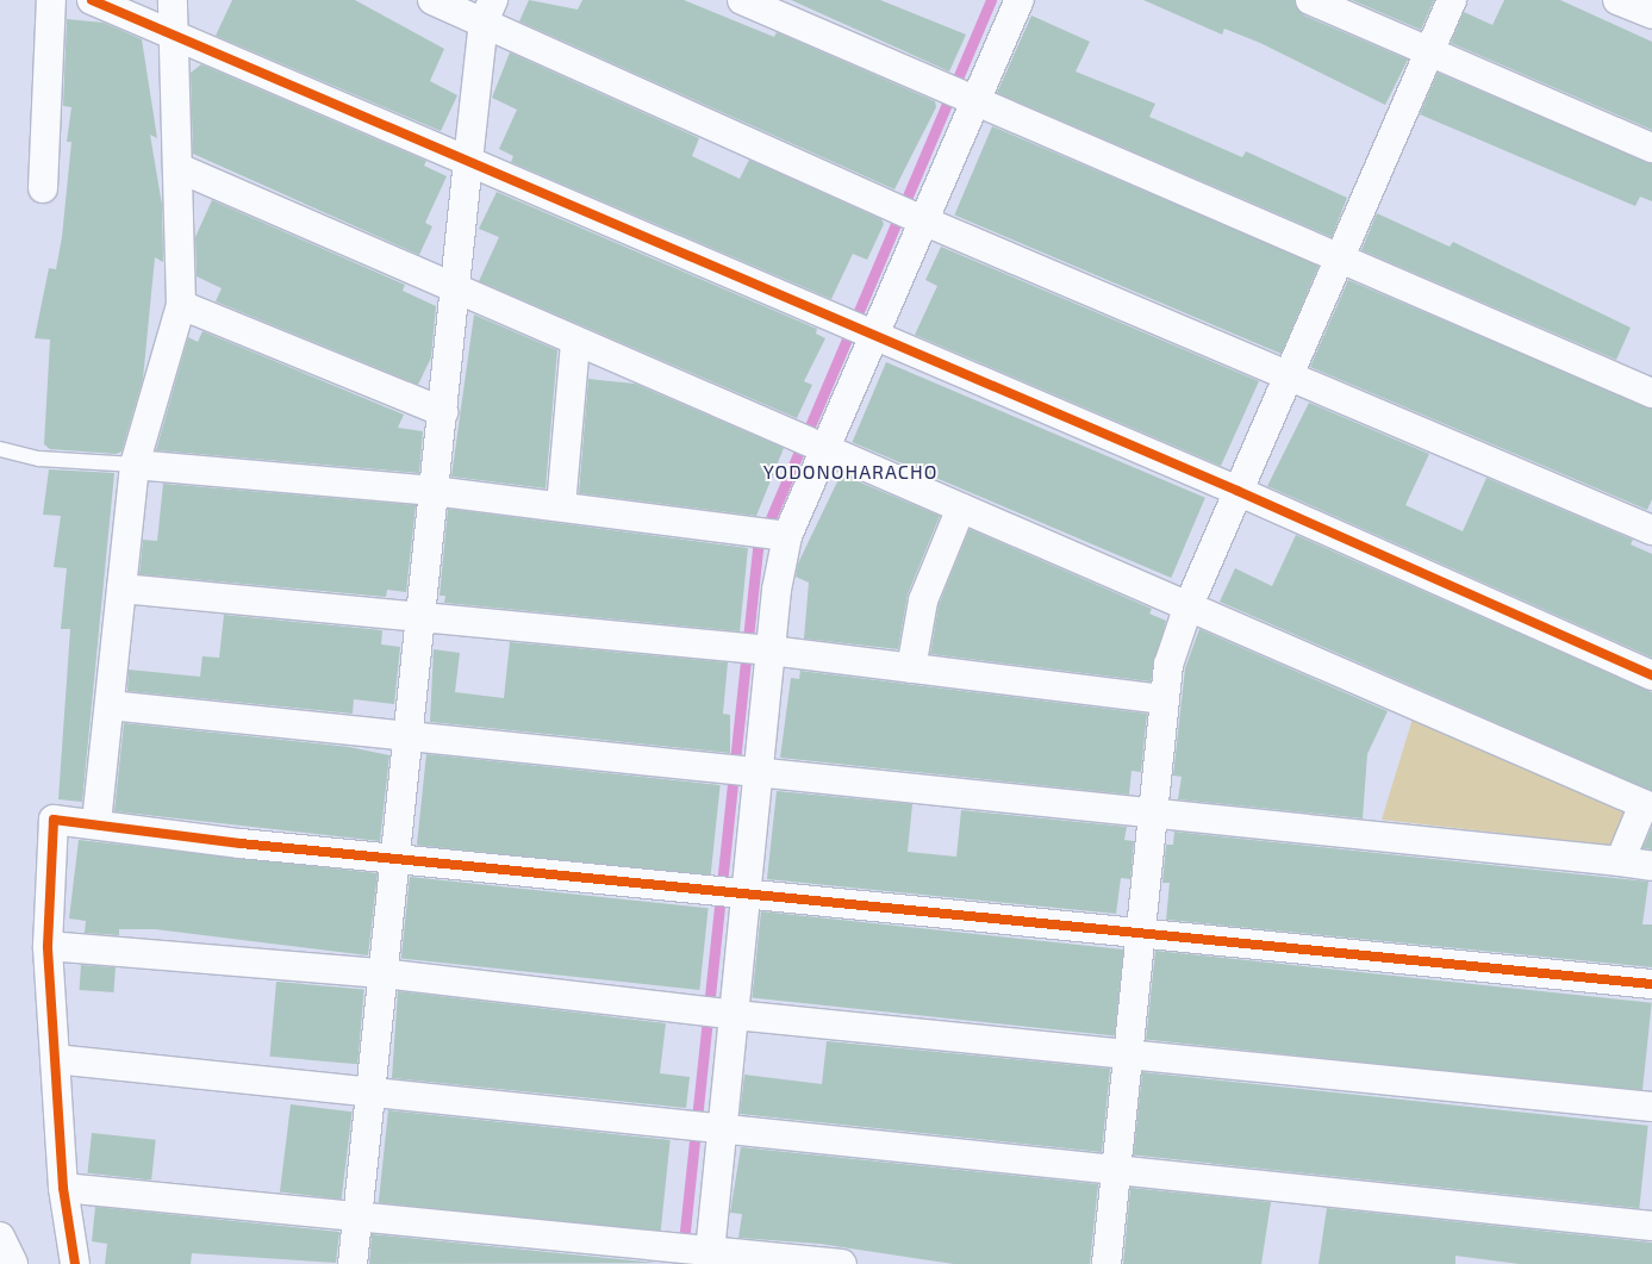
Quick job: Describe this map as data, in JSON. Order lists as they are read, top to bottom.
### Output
{
  "districts": ["YODONOHARACHO"]
}
